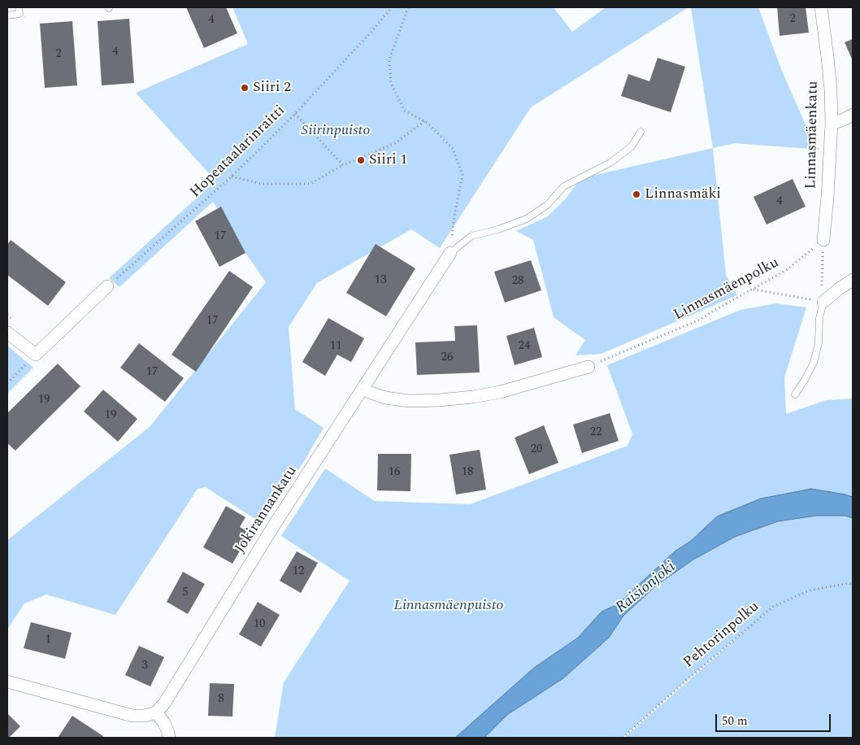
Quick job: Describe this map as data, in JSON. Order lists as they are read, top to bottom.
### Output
{
  "streets": {
    "street": ["Linnasmäenkatu", "Jokirannankatu"],
    "path": ["Hopeataalarinraitti", "Linnasmäenpolku", "Pehtorinpolku"]
  },
  "crossings": [
    ["Linnasmäenkatu", "Linnasmäenpolku"]
  ],
  "water": ["Raisionjoki"],
  "parks": ["Siirinpuisto", "Linnasmäenpuisto"],
  "places": ["Siiri 2", "Siiri 1", "Linnasmäki"],
  "house_numbers": [
    "2",
    "4",
    "4",
    "2",
    "4",
    "17",
    "13",
    "28",
    "17",
    "11",
    "24",
    "26",
    "17",
    "19",
    "19",
    "22",
    "20",
    "16",
    "18",
    "12",
    "5",
    "10",
    "1",
    "3",
    "8"
  ],
  "scale_bar": "50 m"
}
